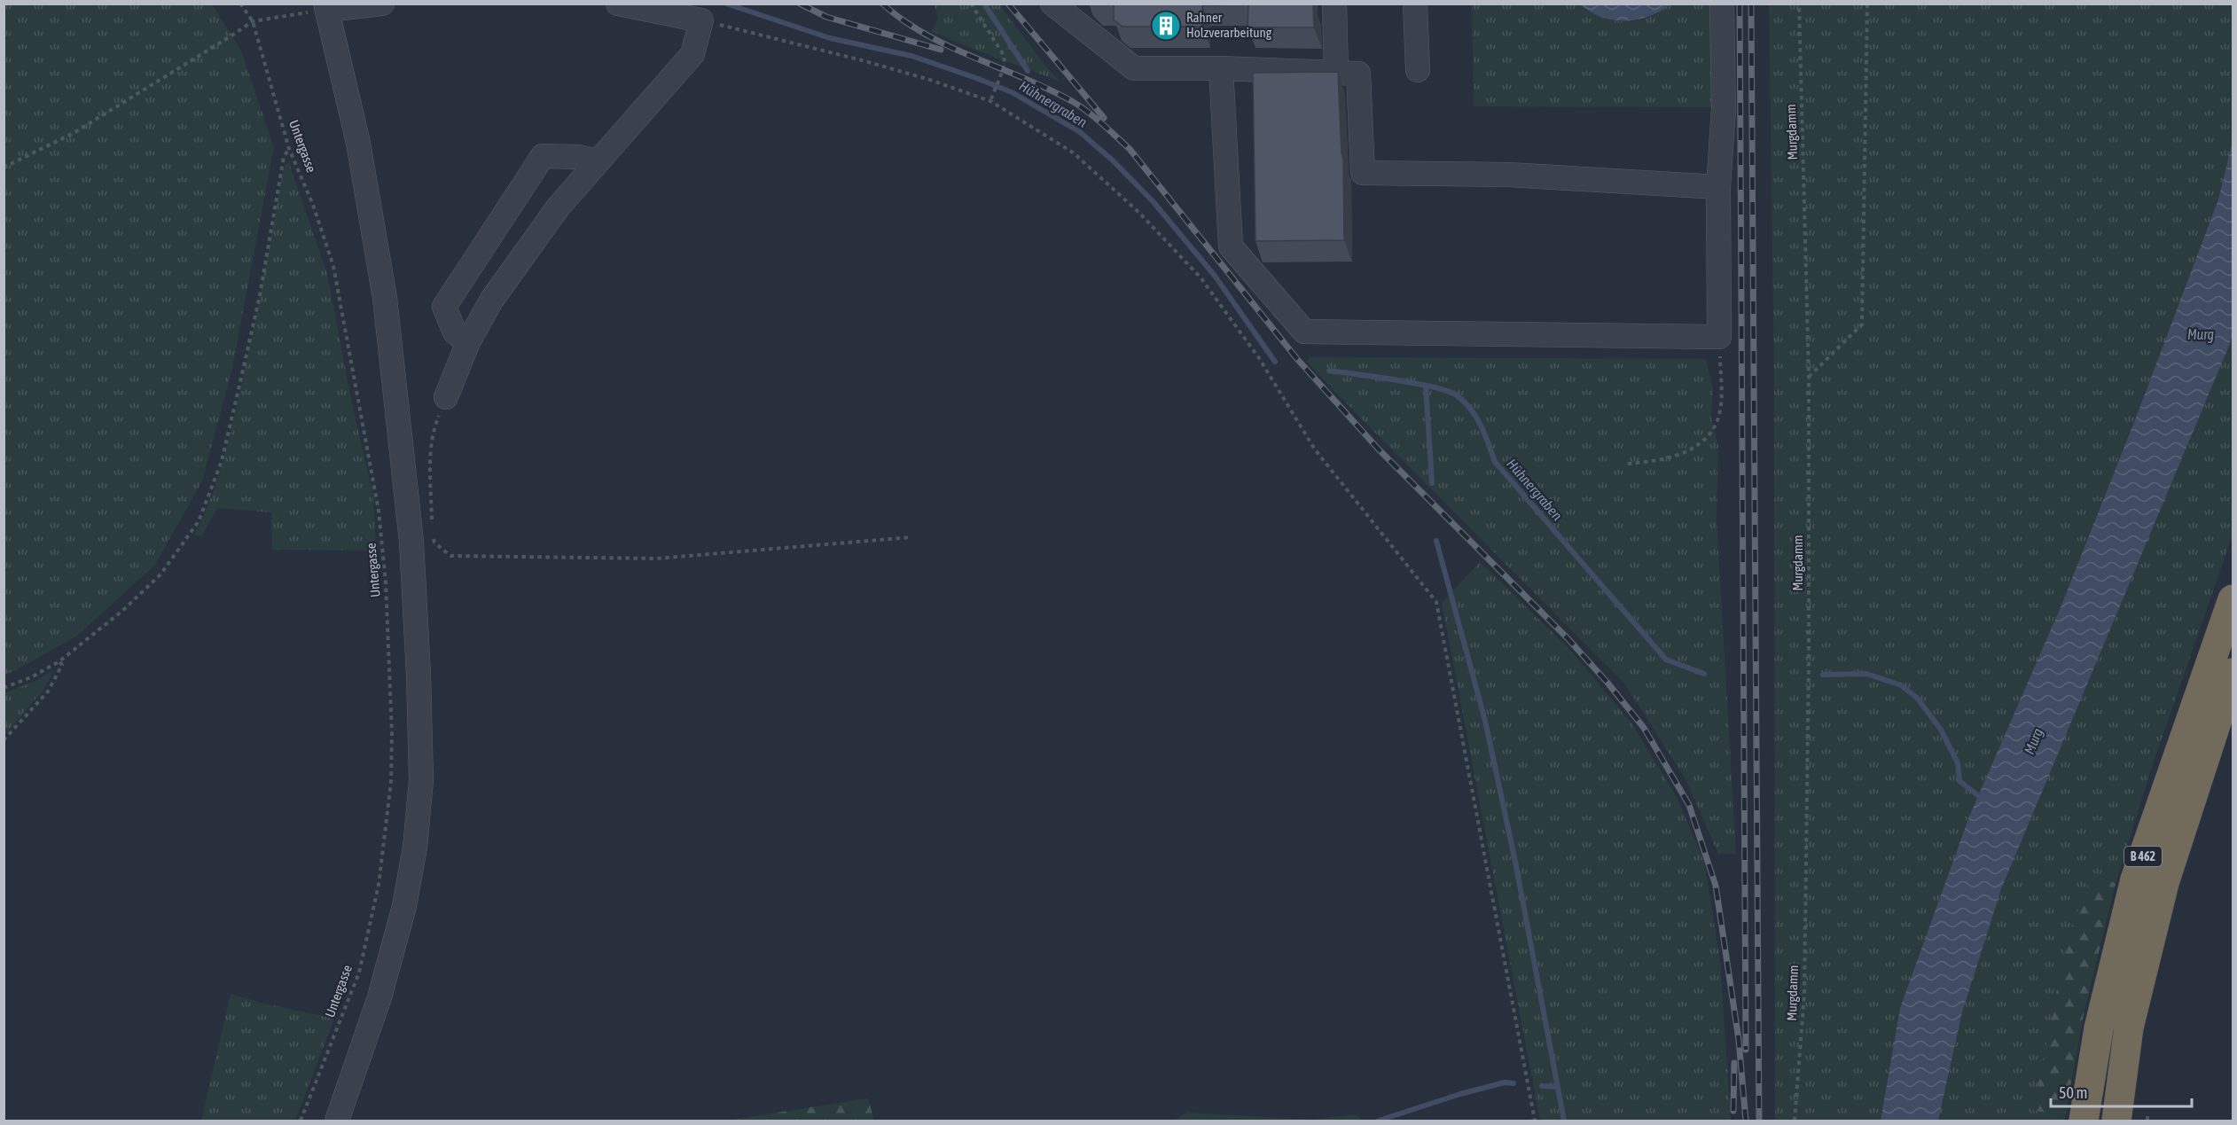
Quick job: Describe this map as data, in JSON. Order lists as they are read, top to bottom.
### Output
{
  "streets": {
    "highway": ["B 462"],
    "path": ["Murgdamm", "Untergasse"]
  },
  "water": ["Hühnergraben", "Murg"],
  "places": {
    "building": ["Rahner Holzverarbeitung"]
  },
  "scale_bar": "50 m"
}
